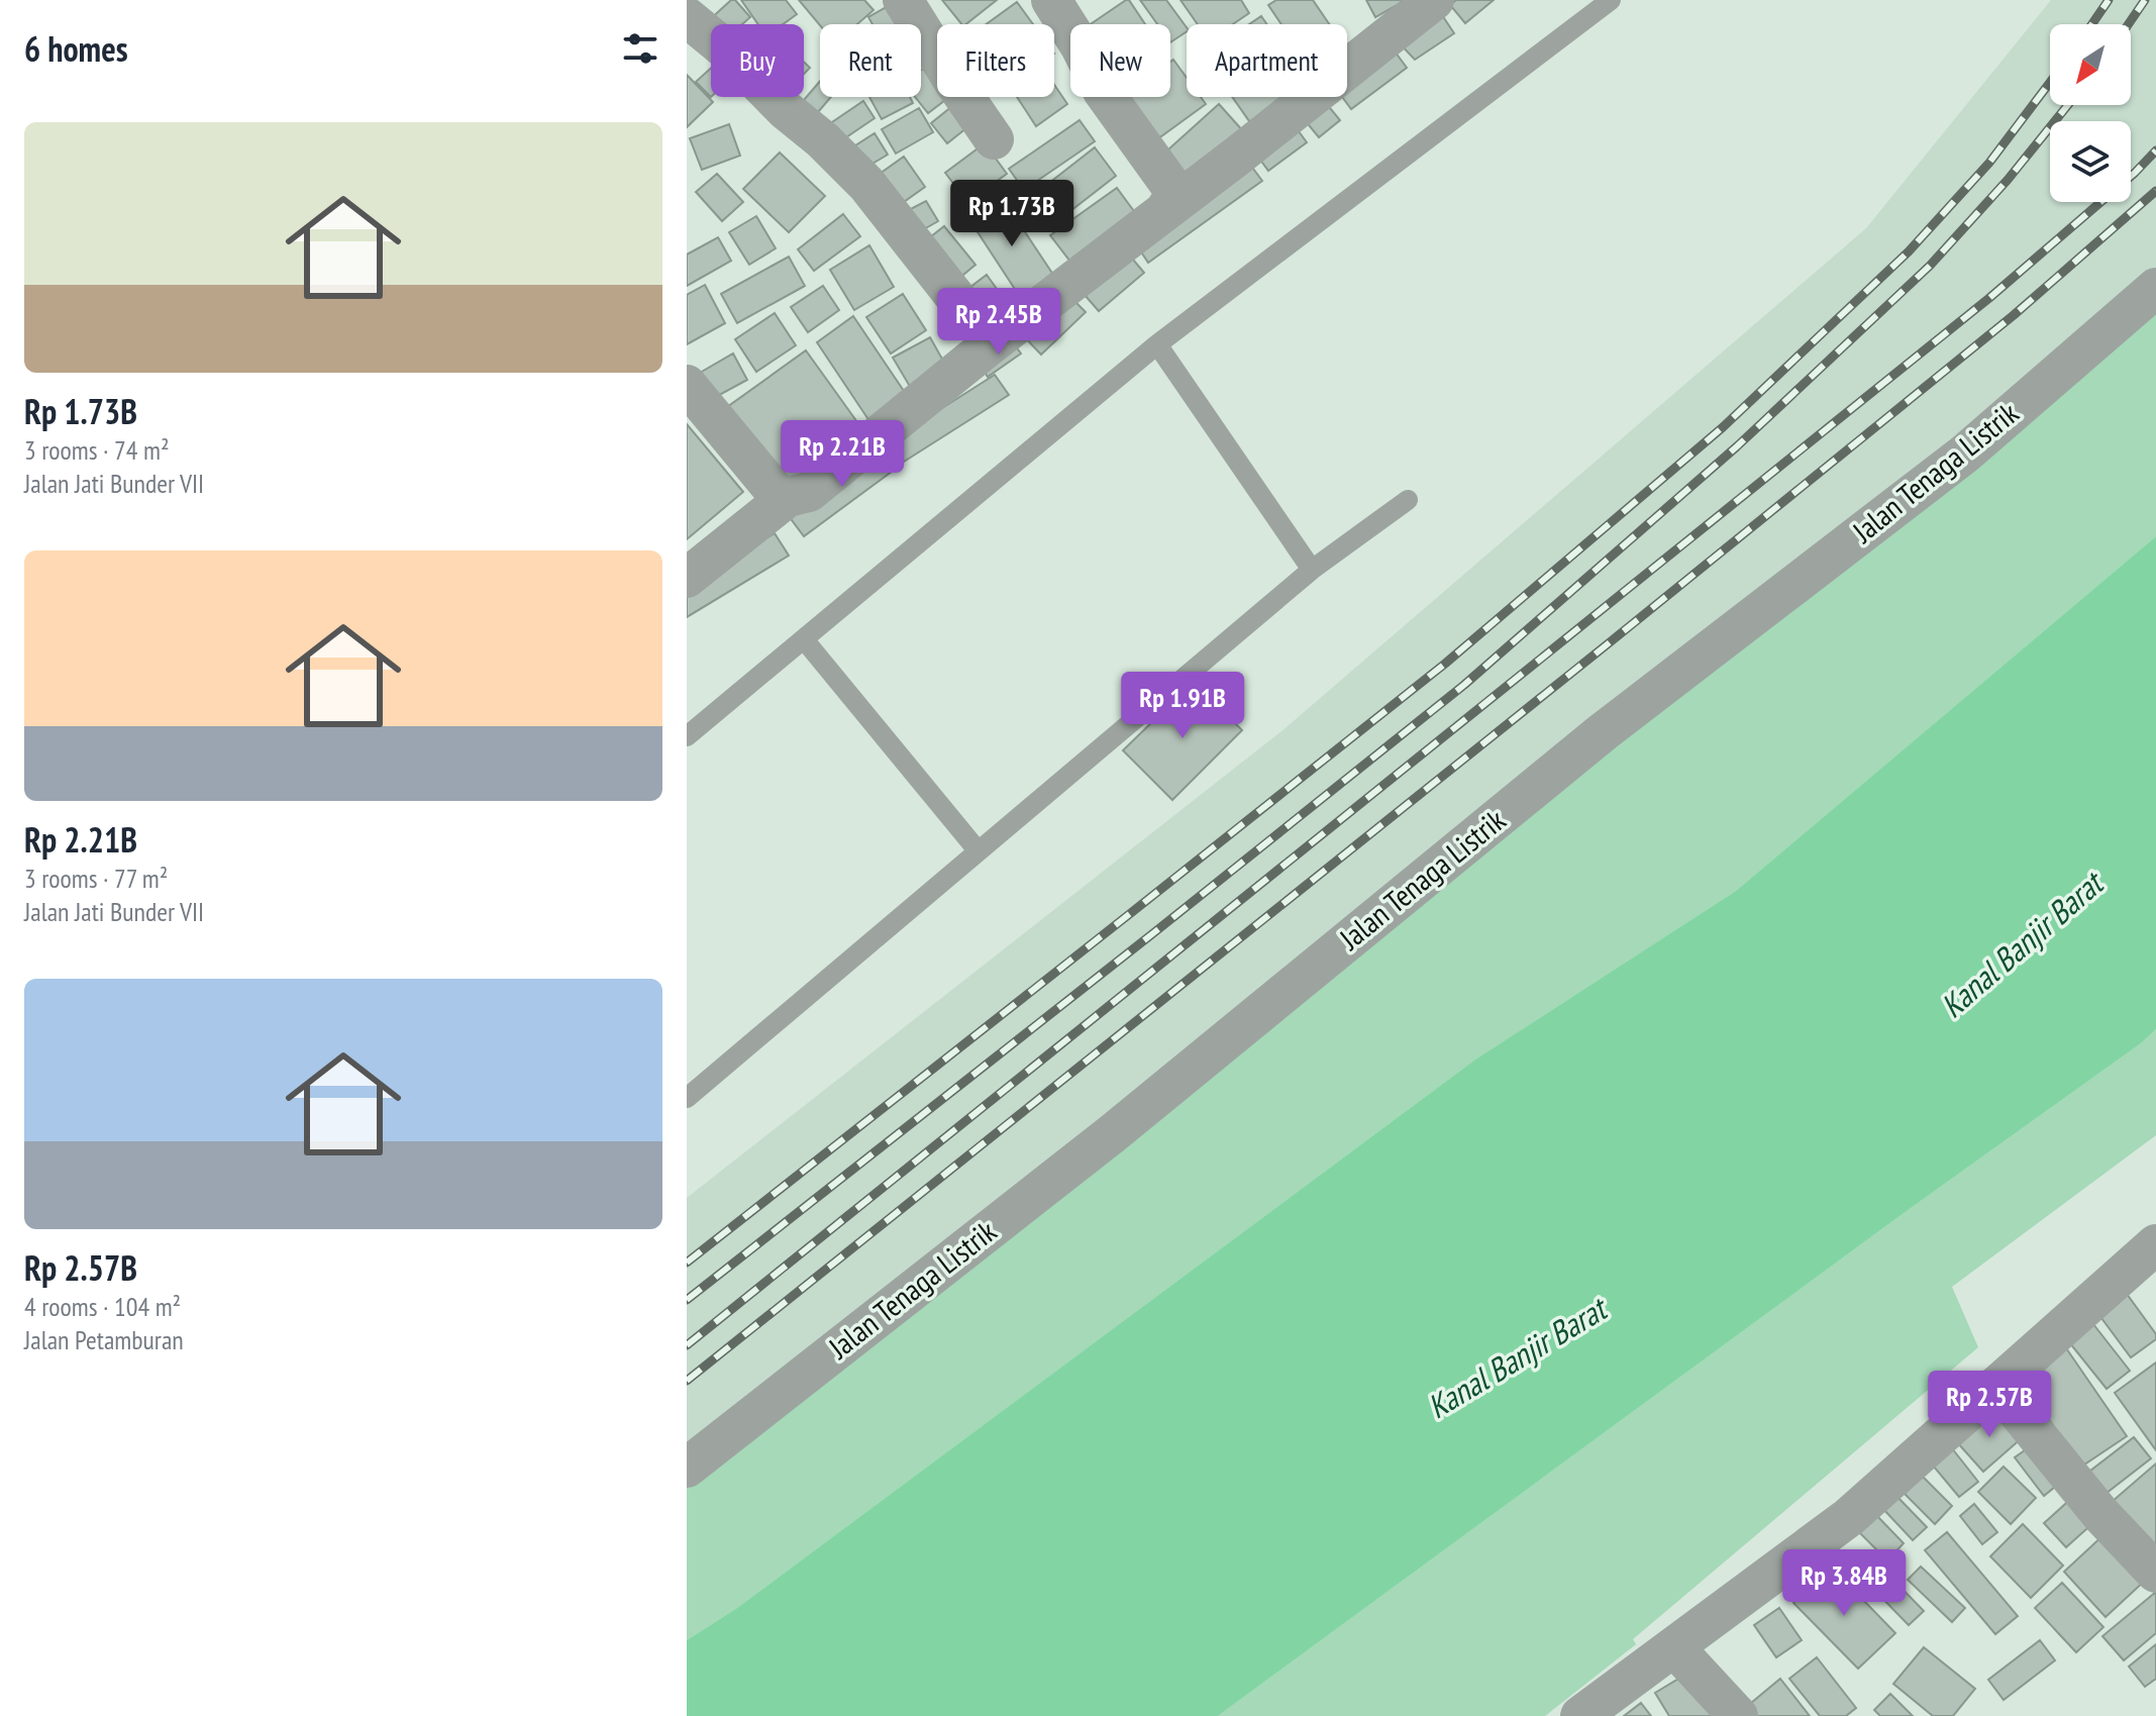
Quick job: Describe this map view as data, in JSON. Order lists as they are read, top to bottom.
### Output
{
  "streets": {
    "street": ["Jalan Tenaga Listrik"]
  },
  "water": ["Kanal Banjir Barat"],
  "north": "bottom left",
  "page": {
    "heading": "6 homes",
    "chip": [
      "Buy",
      "Rent",
      "Filters",
      "New",
      "Apartment"
    ],
    "list": [
      {
        "name": "Rp 1.73B",
        "note": "3 rooms · 74 m² · Jalan Jati Bunder VII"
      },
      {
        "name": "Rp 2.21B",
        "note": "3 rooms · 77 m² · Jalan Jati Bunder VII"
      },
      {
        "name": "Rp 2.57B",
        "note": "4 rooms · 104 m² · Jalan Petamburan"
      }
    ],
    "price": [
      "Rp 1.73B",
      "Rp 2.45B",
      "Rp 2.21B",
      "Rp 1.91B",
      "Rp 2.57B",
      "Rp 3.84B"
    ]
  }
}
